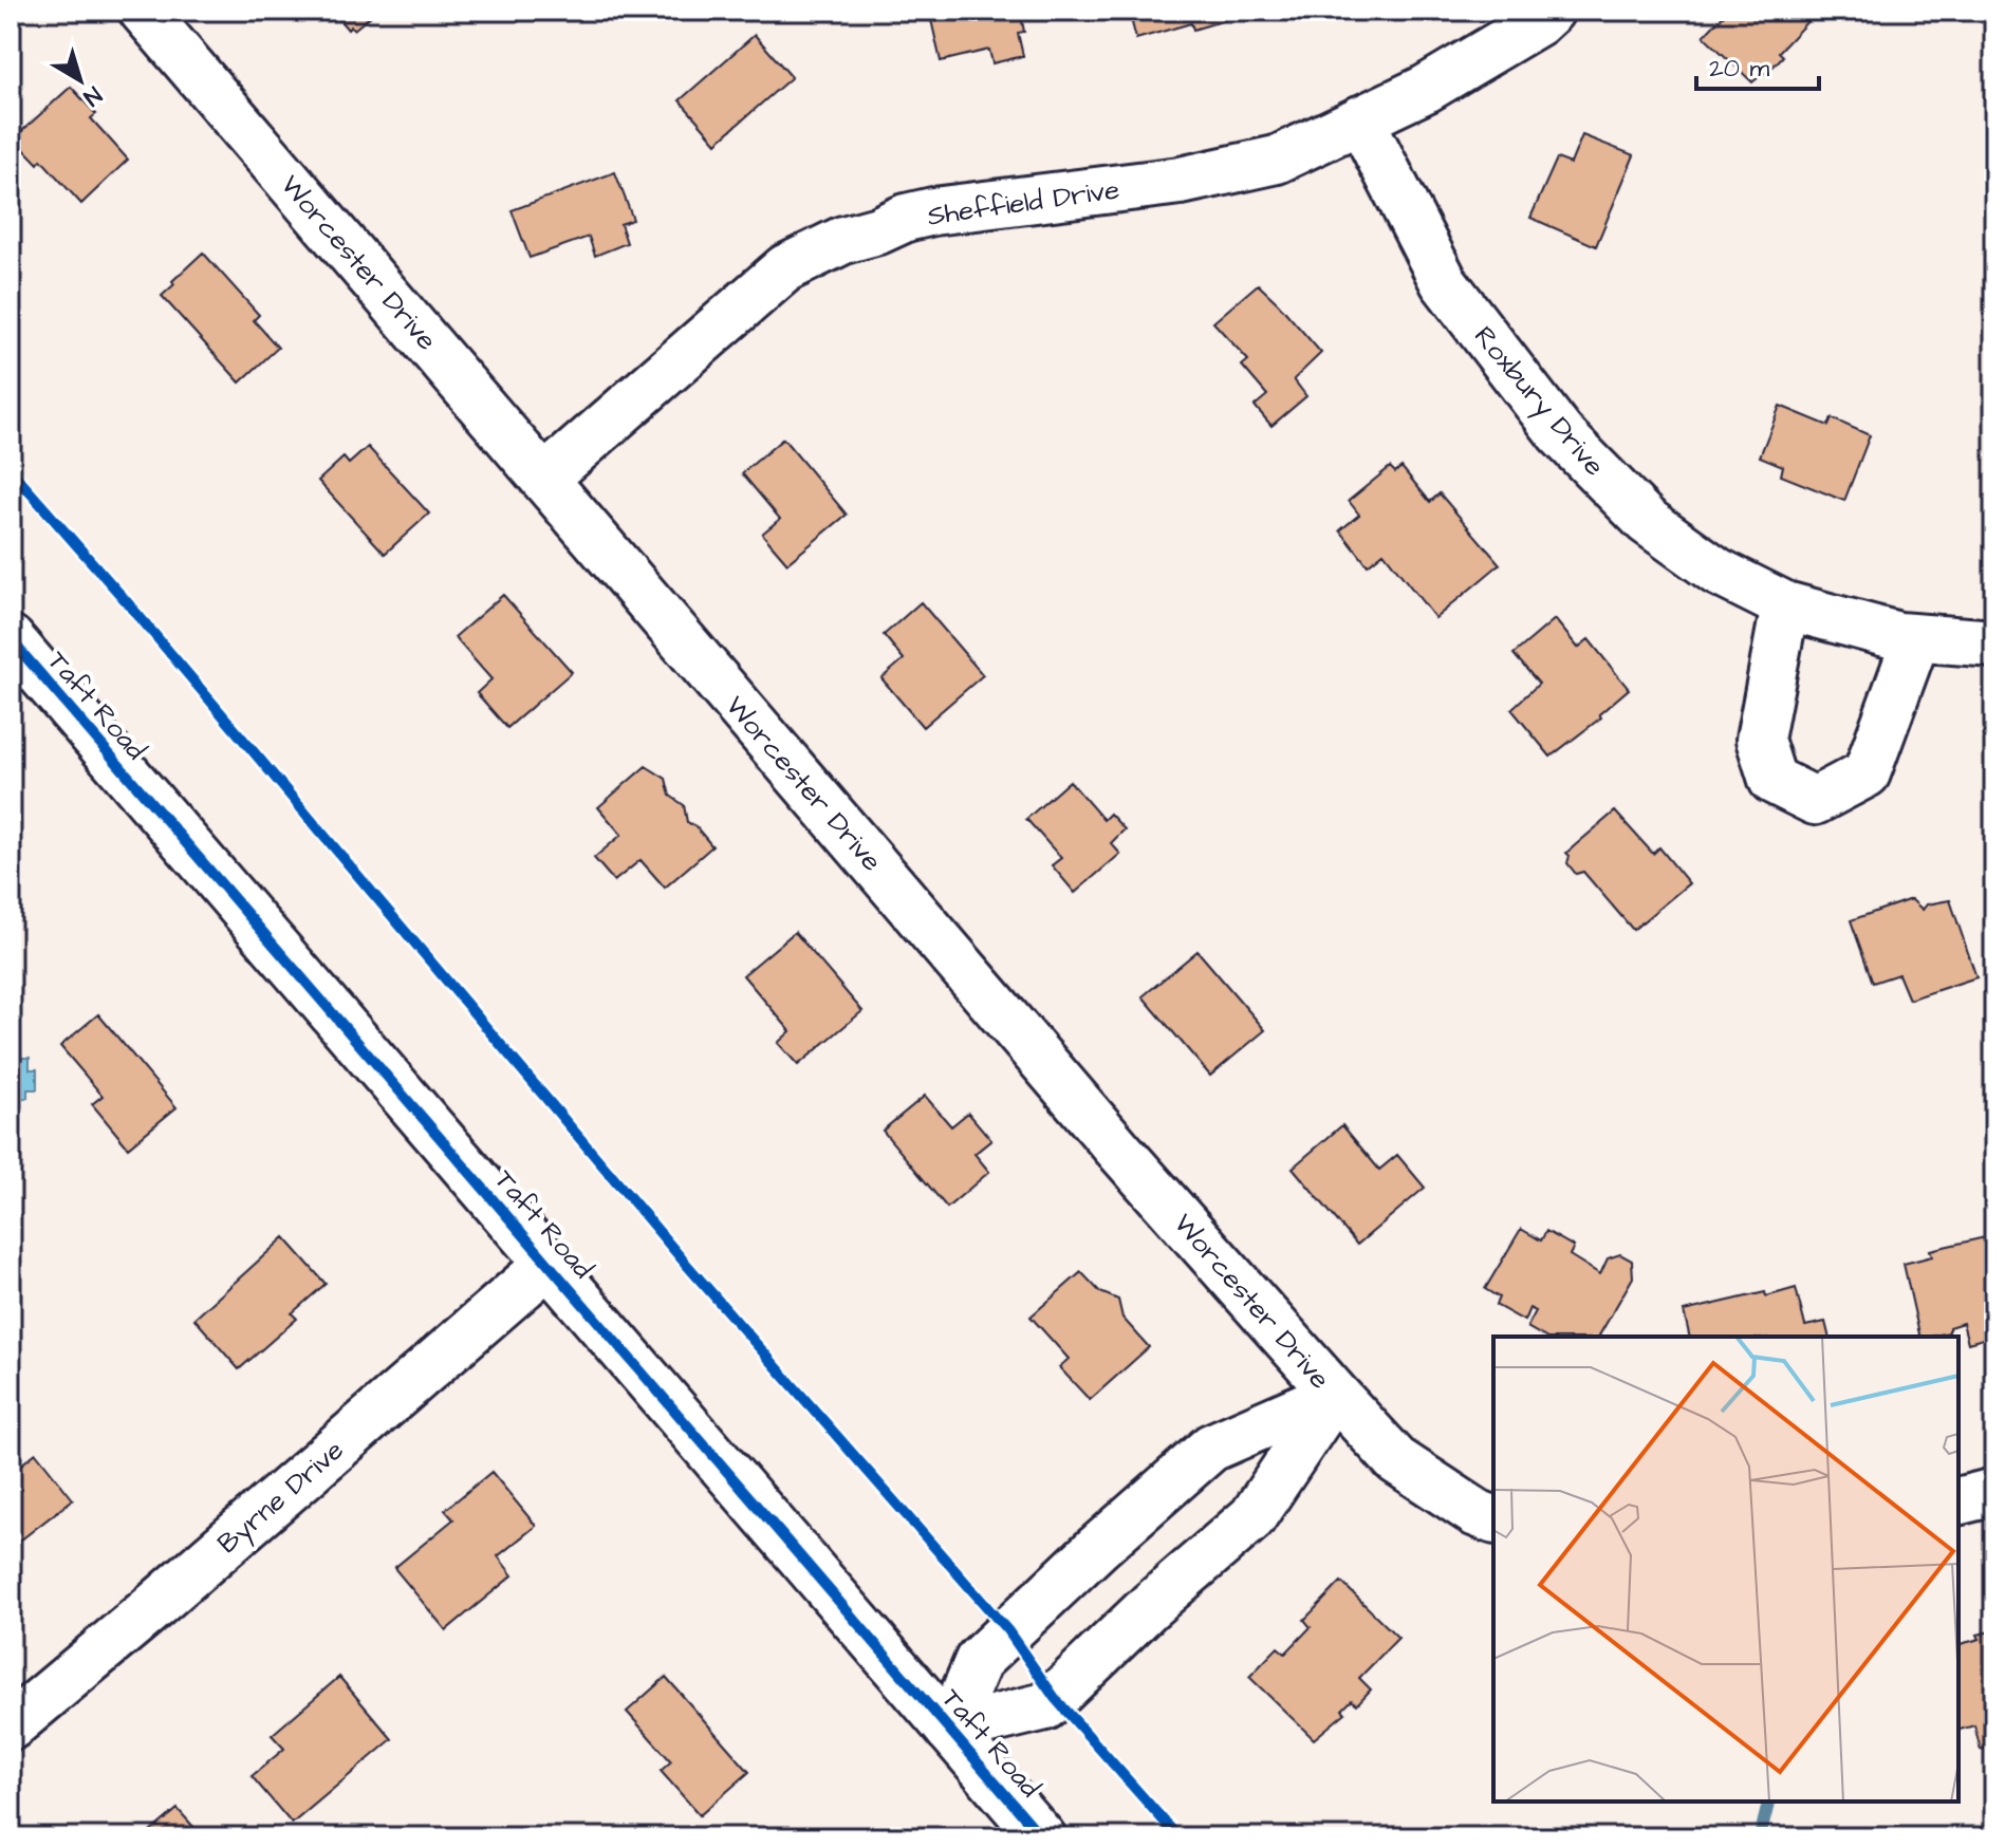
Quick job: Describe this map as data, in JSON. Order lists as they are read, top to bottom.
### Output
{
  "streets": {
    "street": [
      "Sheffield Drive",
      "Worcester Drive",
      "Roxbury Drive",
      "Taft Road",
      "Byrne Drive"
    ]
  },
  "crossings": [
    ["Sheffield Drive", "Worcester Drive"],
    ["Sheffield Drive", "Roxbury Drive"],
    ["Taft Road", "Byrne Drive"]
  ],
  "scale_bar": "20 m",
  "north": "bottom right"
}
